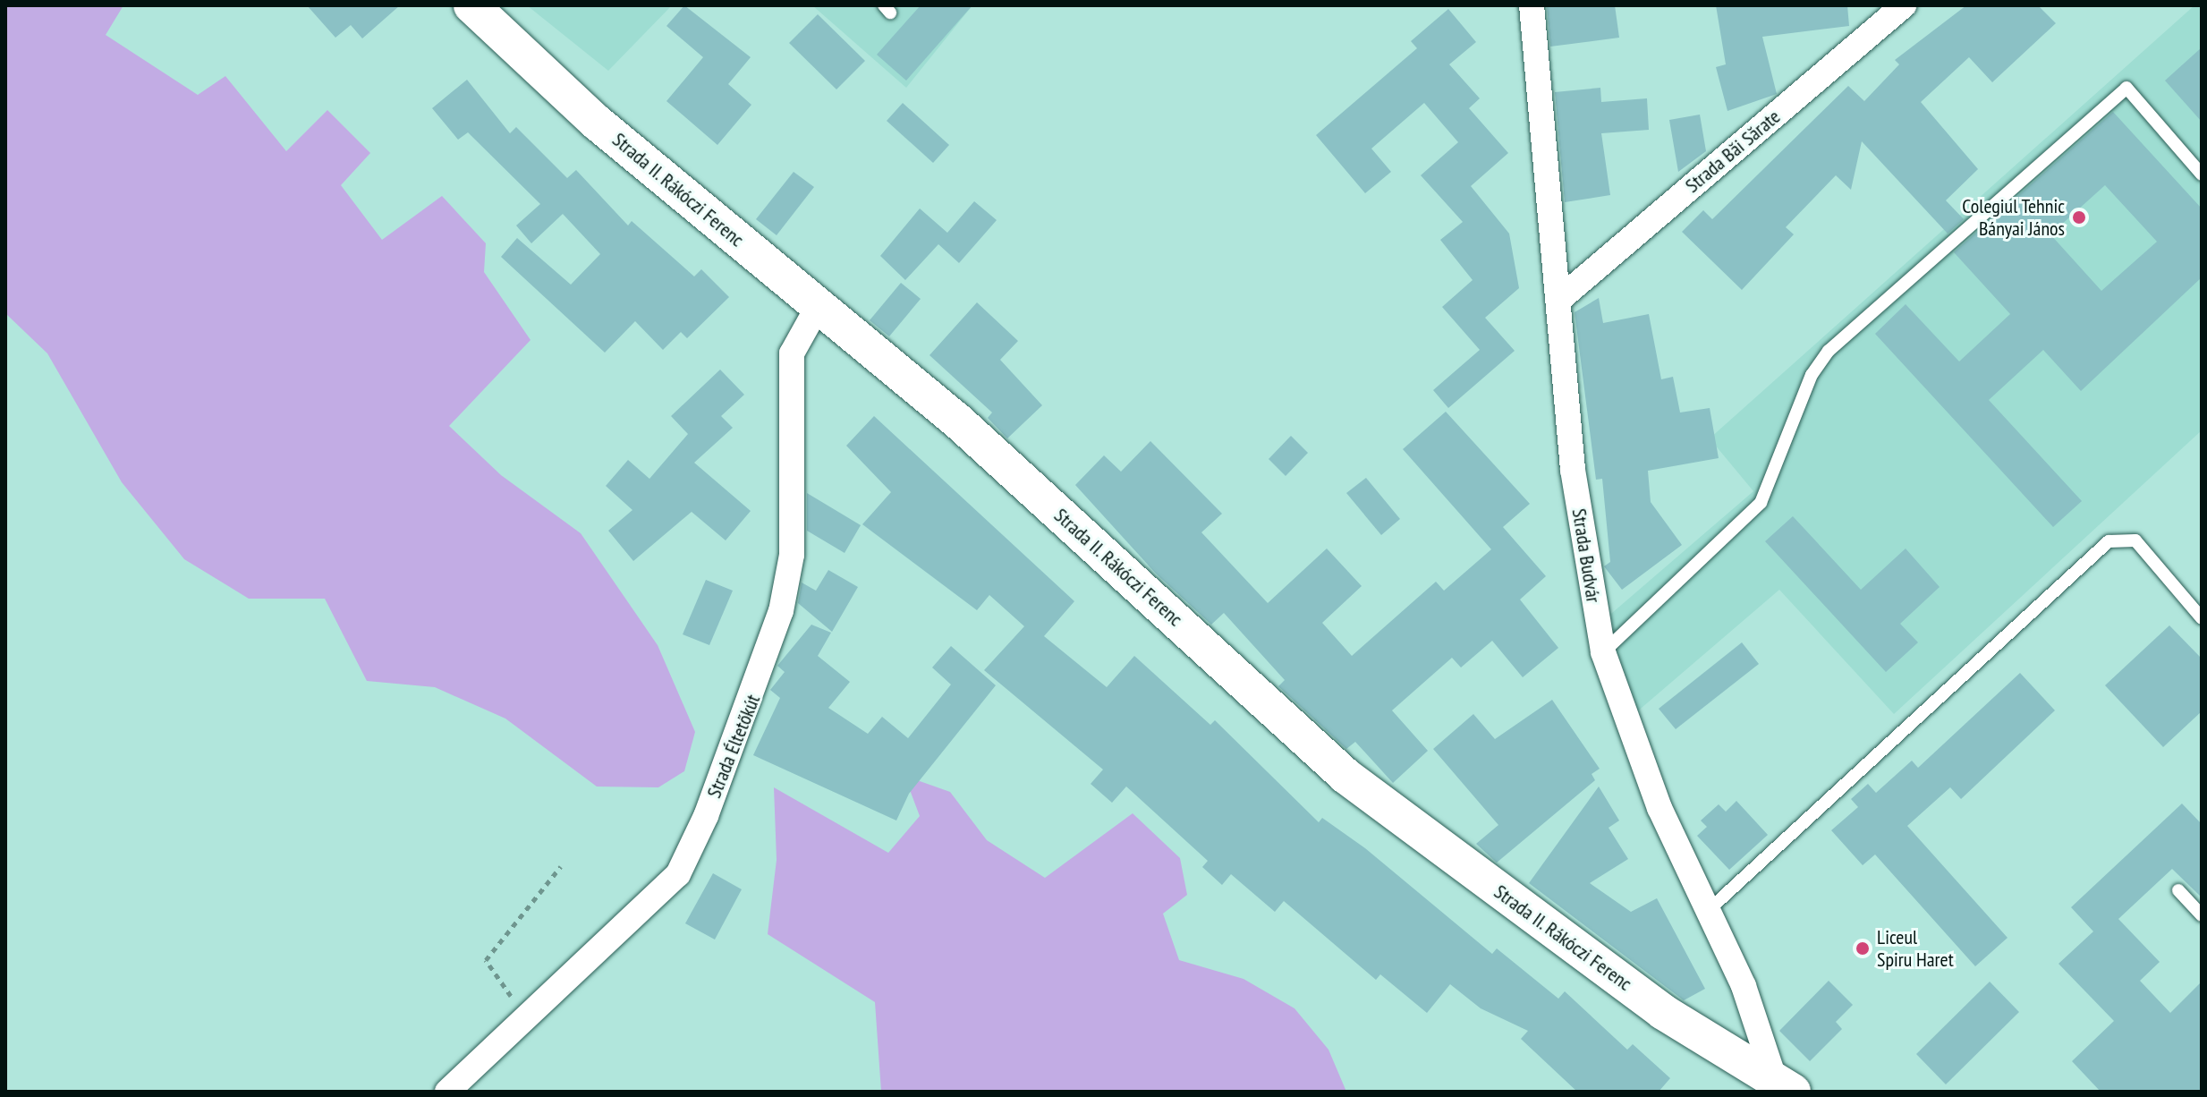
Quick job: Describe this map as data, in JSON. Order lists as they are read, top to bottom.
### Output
{
  "streets": {
    "main road": ["Strada II. Rákóczi Ferenc"],
    "street": ["Strada Băi Sărate", "Strada Budvár", "Strada Éltetőkút"]
  },
  "crossings": [
    ["Strada Băi Sărate", "Strada Budvár"],
    ["Strada II. Rákóczi Ferenc", "Strada Budvár"],
    ["Strada II. Rákóczi Ferenc", "Strada Éltetőkút"]
  ],
  "places": ["Colegiul Tehnic Bányai János", "Liceul Spiru Haret"]
}
